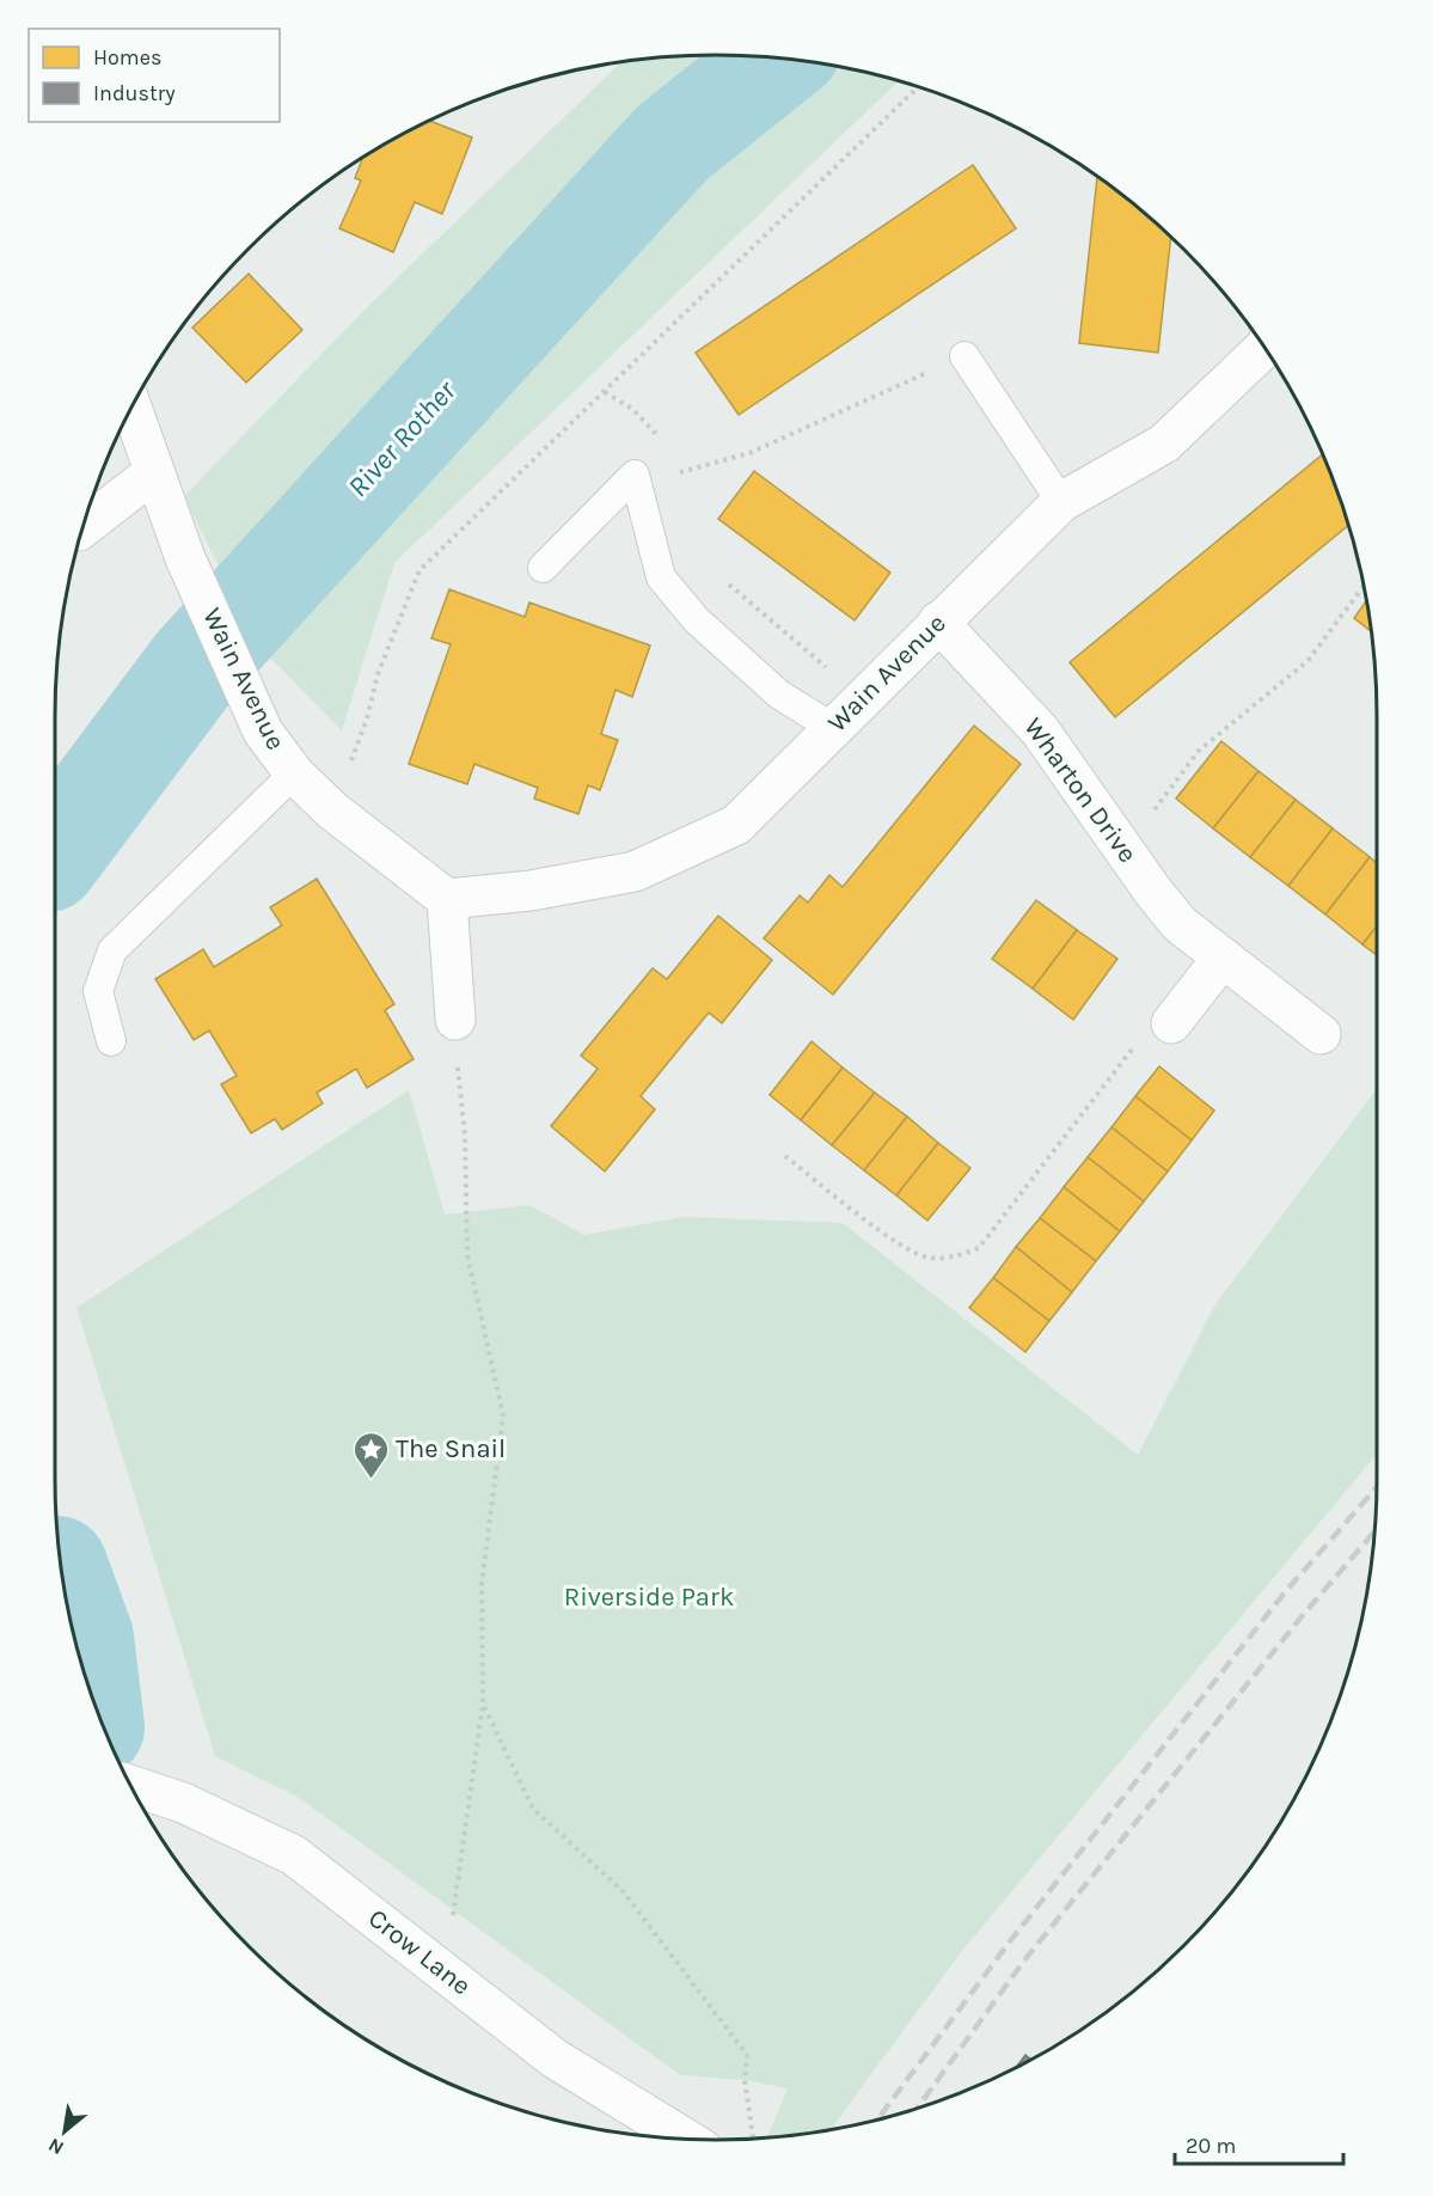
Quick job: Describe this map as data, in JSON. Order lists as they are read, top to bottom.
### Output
{
  "streets": {
    "street": ["Wain Avenue", "Wharton Drive", "Crow Lane"]
  },
  "crossings": [
    ["Wain Avenue", "Wharton Drive"]
  ],
  "water": ["River Rother"],
  "parks": ["Riverside Park"],
  "places": {
    "place": ["The Snail"]
  },
  "legend": ["Homes", "Industry"],
  "scale_bar": "20 m",
  "north": "bottom left"
}
